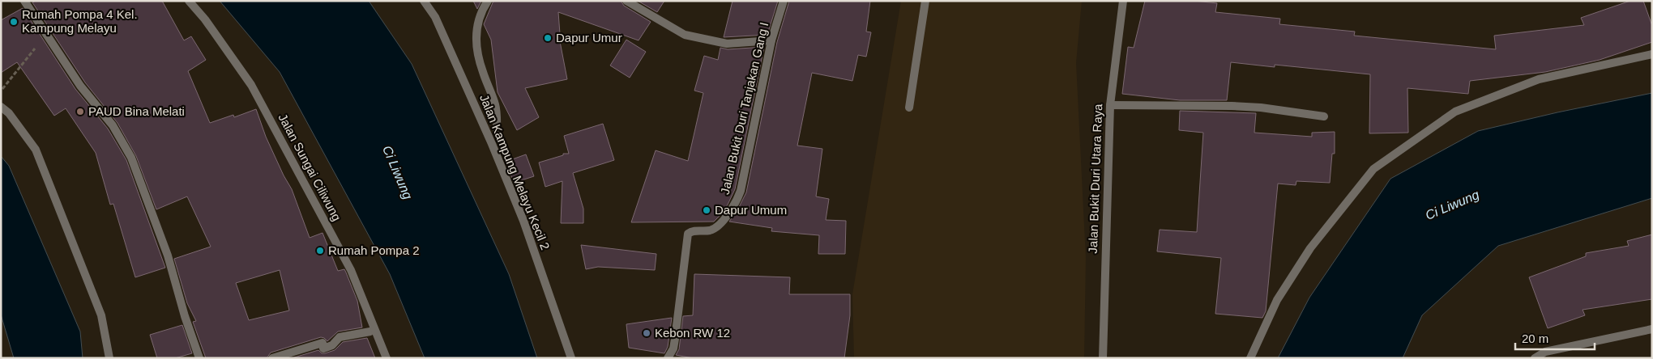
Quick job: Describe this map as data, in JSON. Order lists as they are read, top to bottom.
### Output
{
  "streets": {
    "street": [
      "Jalan Bukit Duri Tanjakan Gang I",
      "Jalan Sungai Ciliwung",
      "Jalan Kampung Melayu Kecil 2",
      "Jalan Bukit Duri Utara Raya"
    ]
  },
  "water": ["Ci Liwung"],
  "places": [
    "Rumah Pompa 4 Kel. Kampung Melayu",
    "Dapur Umur",
    "PAUD Bina Melati",
    "Dapur Umum",
    "Rumah Pompa 2",
    "Kebon RW 12"
  ],
  "scale_bar": "20 m"
}
